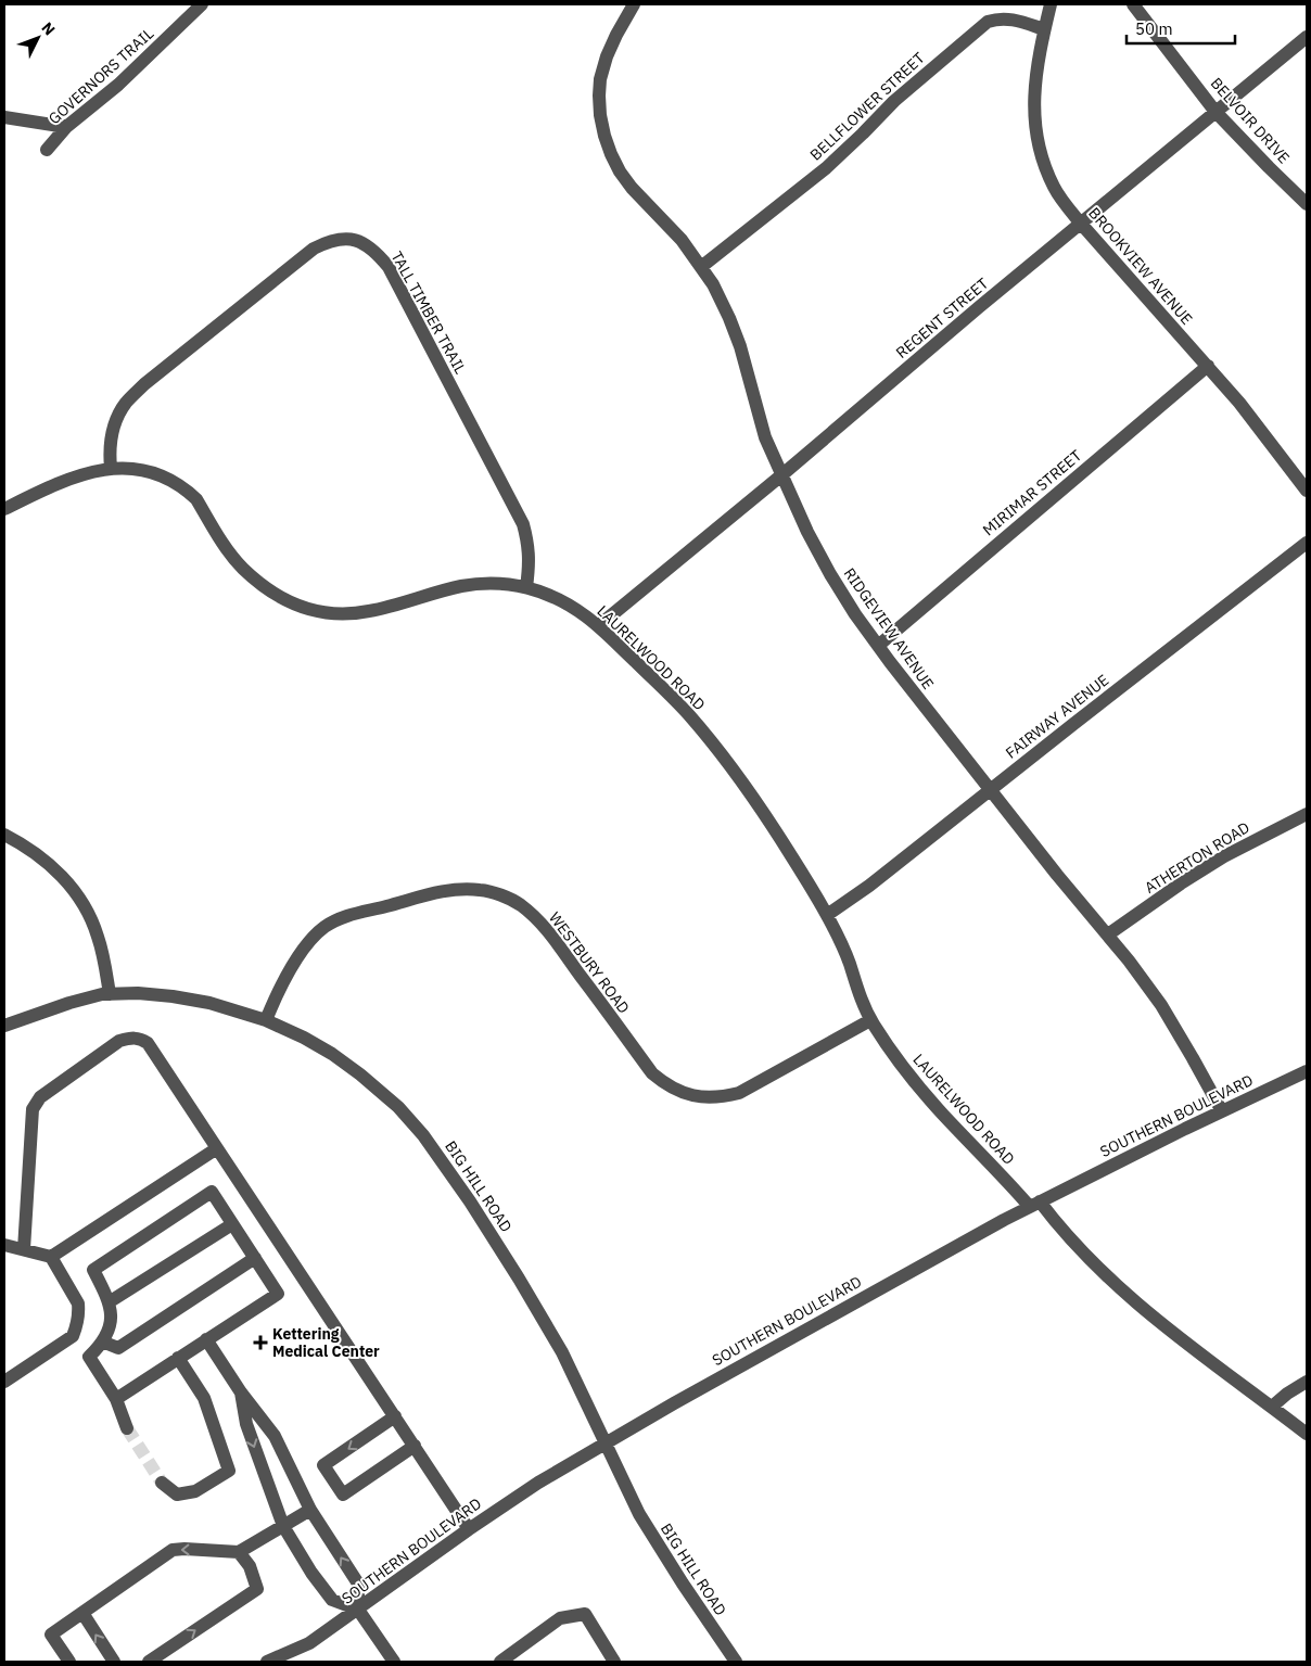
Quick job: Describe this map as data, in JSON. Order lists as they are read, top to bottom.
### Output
{
  "streets": {
    "street": [
      "GOVERNORS TRAIL",
      "BELLFLOWER STREET",
      "BELVOIR DRIVE",
      "BROOKVIEW AVENUE",
      "TALL TIMBER TRAIL",
      "REGENT STREET",
      "MIRIMAR STREET",
      "RIDGEVIEW AVENUE",
      "LAURELWOOD ROAD",
      "FAIRWAY AVENUE",
      "ATHERTON ROAD",
      "WESTBURY ROAD",
      "SOUTHERN BOULEVARD",
      "BIG HILL ROAD"
    ]
  },
  "crossings": [
    ["BELLFLOWER STREET", "BROOKVIEW AVENUE"],
    ["BELLFLOWER STREET", "RIDGEVIEW AVENUE"],
    ["BELVOIR DRIVE", "REGENT STREET"],
    ["BROOKVIEW AVENUE", "REGENT STREET"],
    ["BROOKVIEW AVENUE", "MIRIMAR STREET"],
    ["TALL TIMBER TRAIL", "LAURELWOOD ROAD"],
    ["REGENT STREET", "RIDGEVIEW AVENUE"],
    ["REGENT STREET", "LAURELWOOD ROAD"],
    ["MIRIMAR STREET", "RIDGEVIEW AVENUE"],
    ["RIDGEVIEW AVENUE", "FAIRWAY AVENUE"],
    ["RIDGEVIEW AVENUE", "ATHERTON ROAD"],
    ["RIDGEVIEW AVENUE", "SOUTHERN BOULEVARD"],
    ["LAURELWOOD ROAD", "FAIRWAY AVENUE"],
    ["LAURELWOOD ROAD", "WESTBURY ROAD"],
    ["LAURELWOOD ROAD", "SOUTHERN BOULEVARD"],
    ["WESTBURY ROAD", "BIG HILL ROAD"],
    ["SOUTHERN BOULEVARD", "BIG HILL ROAD"]
  ],
  "places": {
    "health": ["Kettering Medical Center"]
  },
  "scale_bar": "50 m",
  "north": "top right"
}
